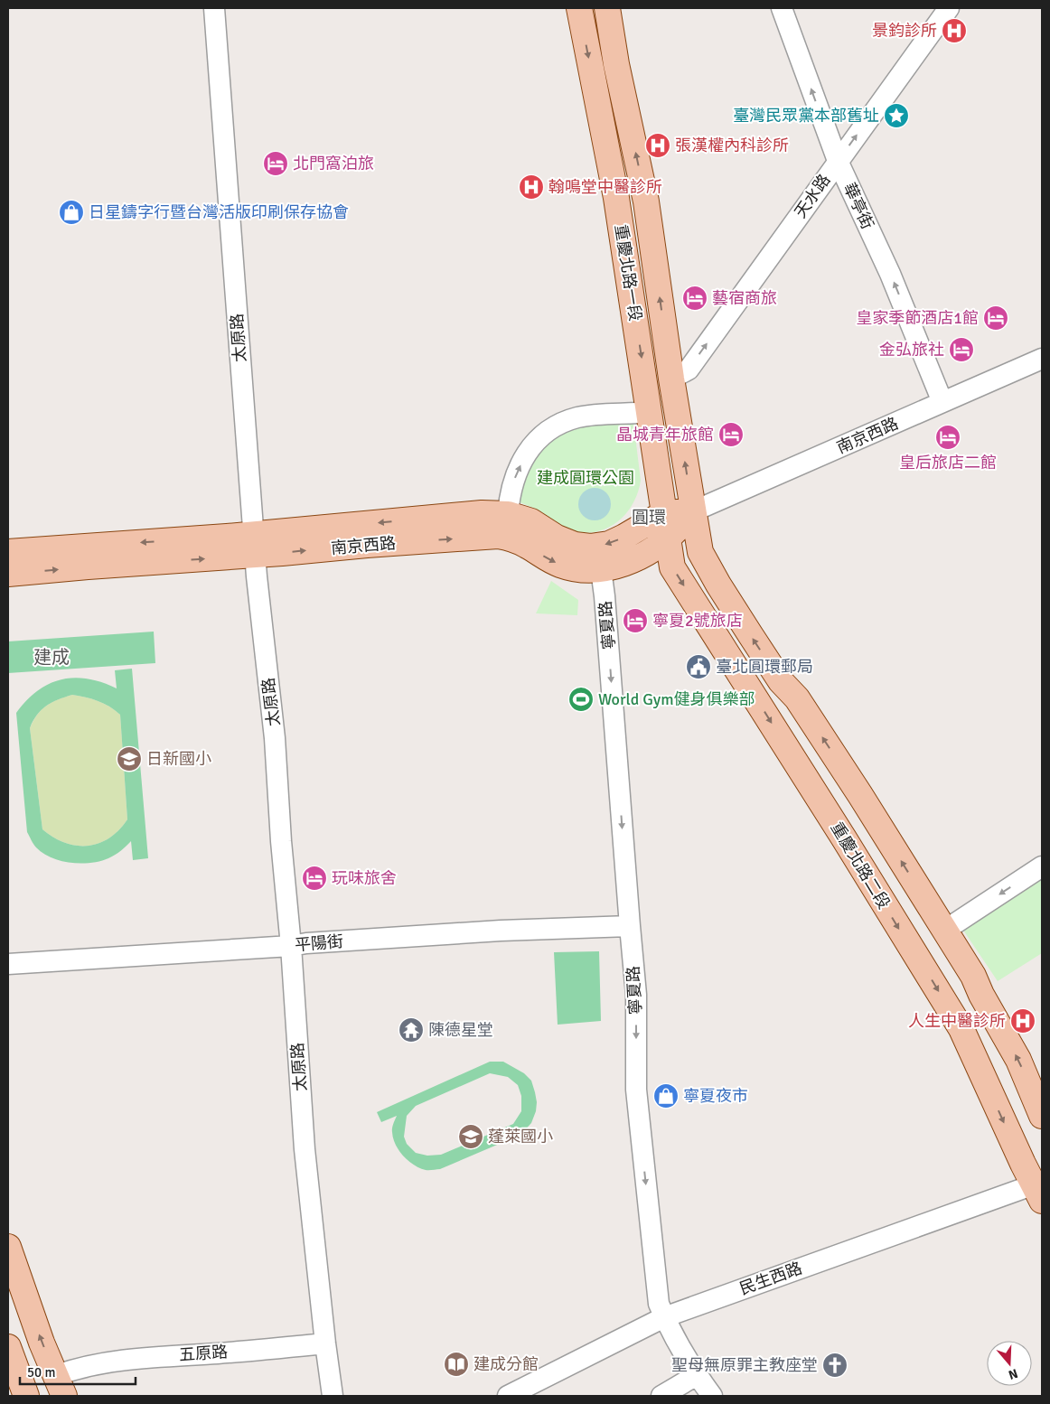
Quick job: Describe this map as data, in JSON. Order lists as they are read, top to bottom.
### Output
{
  "streets": {
    "main road": ["重慶北路一段", "南京西路", "重慶北路二段"],
    "street": [
      "天水路",
      "華亭街",
      "太原路",
      "寧夏路",
      "平陽街",
      "民生西路",
      "五原路"
    ]
  },
  "crossings": [
    ["天水路", "華亭街"],
    ["天水路", "重慶北路一段"],
    ["華亭街", "南京西路"],
    ["重慶北路一段", "南京西路"],
    ["重慶北路一段", "重慶北路二段"],
    ["太原路", "南京西路"],
    ["太原路", "平陽街"],
    ["太原路", "五原路"],
    ["南京西路", "寧夏路"],
    ["南京西路", "重慶北路二段"],
    ["寧夏路", "平陽街"],
    ["寧夏路", "民生西路"],
    ["重慶北路二段", "民生西路"]
  ],
  "one_way": ["天水路", "華亭街", "寧夏路"],
  "districts": ["圓環", "建成"],
  "parks": ["建成圓環公園"],
  "places": {
    "hospital": [
      "景鈞診所",
      "張漢權內科診所",
      "翰鳴堂中醫診所",
      "人生中醫診所"
    ],
    "place": ["臺灣民眾黨本部舊址"],
    "hotel": [
      "北門窩泊旅",
      "藝宿商旅",
      "皇家季節酒店1館",
      "金弘旅社",
      "晶城青年旅館",
      "皇后旅店二館",
      "寧夏2號旅店",
      "玩味旅舍"
    ],
    "shop": ["日星鑄字行暨台灣活版印刷保存協會", "寧夏夜市"],
    "public building": ["臺北圓環郵局"],
    "sports": ["World Gym健身俱樂部"],
    "school or university": ["日新國小", "蓬萊國小"],
    "temple": ["陳德星堂"],
    "library": ["建成分館"],
    "church": ["聖母無原罪主教座堂"]
  },
  "scale_bar": "50 m",
  "north": "bottom"
}
